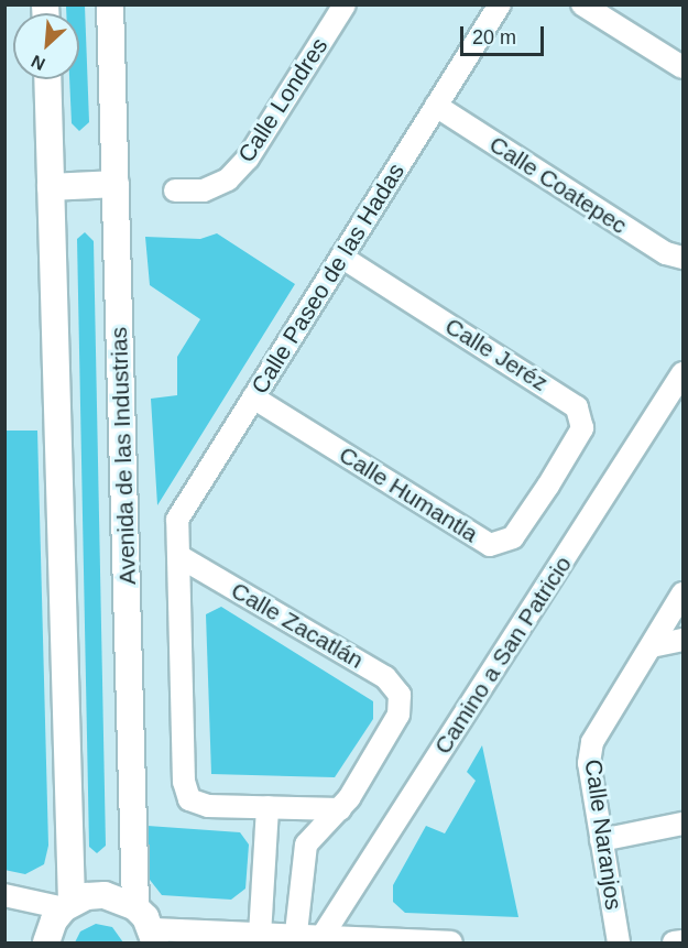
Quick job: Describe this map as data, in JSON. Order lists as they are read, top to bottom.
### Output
{
  "streets": {
    "street": [
      "Calle Londres",
      "Calle Coatepec",
      "Calle Paseo de las Hadas",
      "Calle Jeréz",
      "Avenida de las Industrias",
      "Calle Humantla",
      "Calle Zacatlán",
      "Camino a San Patricio",
      "Calle Naranjos"
    ]
  },
  "crossings": [
    ["Calle Coatepec", "Calle Paseo de las Hadas"],
    ["Calle Paseo de las Hadas", "Calle Jeréz"],
    ["Calle Paseo de las Hadas", "Calle Humantla"],
    ["Calle Paseo de las Hadas", "Calle Zacatlán"],
    ["Calle Jeréz", "Calle Humantla"]
  ],
  "scale_bar": "20 m",
  "north": "bottom left"
}
